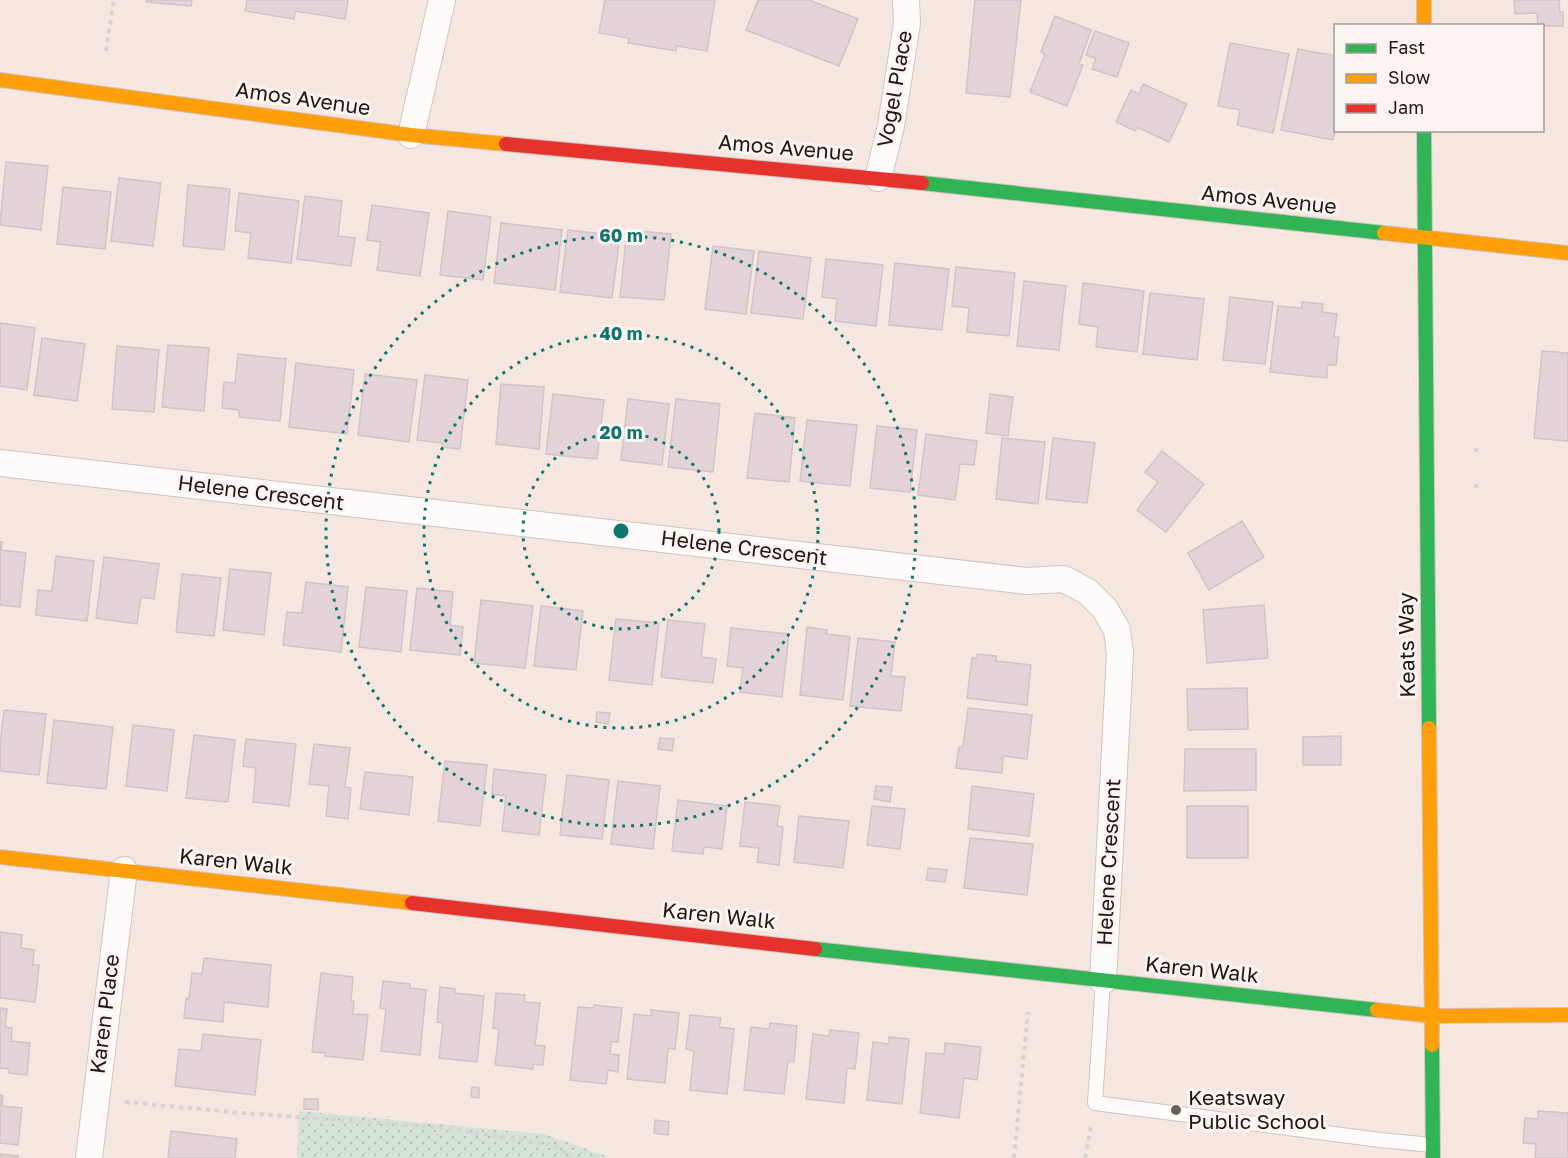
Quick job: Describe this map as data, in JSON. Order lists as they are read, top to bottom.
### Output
{
  "streets": {
    "street": [
      "Vogel Place",
      "Amos Avenue",
      "Helene Crescent",
      "Keats Way",
      "Karen Walk",
      "Karen Place"
    ]
  },
  "crossings": [
    ["Vogel Place", "Amos Avenue"],
    ["Amos Avenue", "Keats Way"],
    ["Helene Crescent", "Karen Walk"],
    ["Keats Way", "Karen Walk"],
    ["Karen Walk", "Karen Place"]
  ],
  "places": ["Keatsway Public School"],
  "legend": ["Fast", "Slow", "Jam"],
  "rings": ["60 m", "40 m", "20 m"]
}
